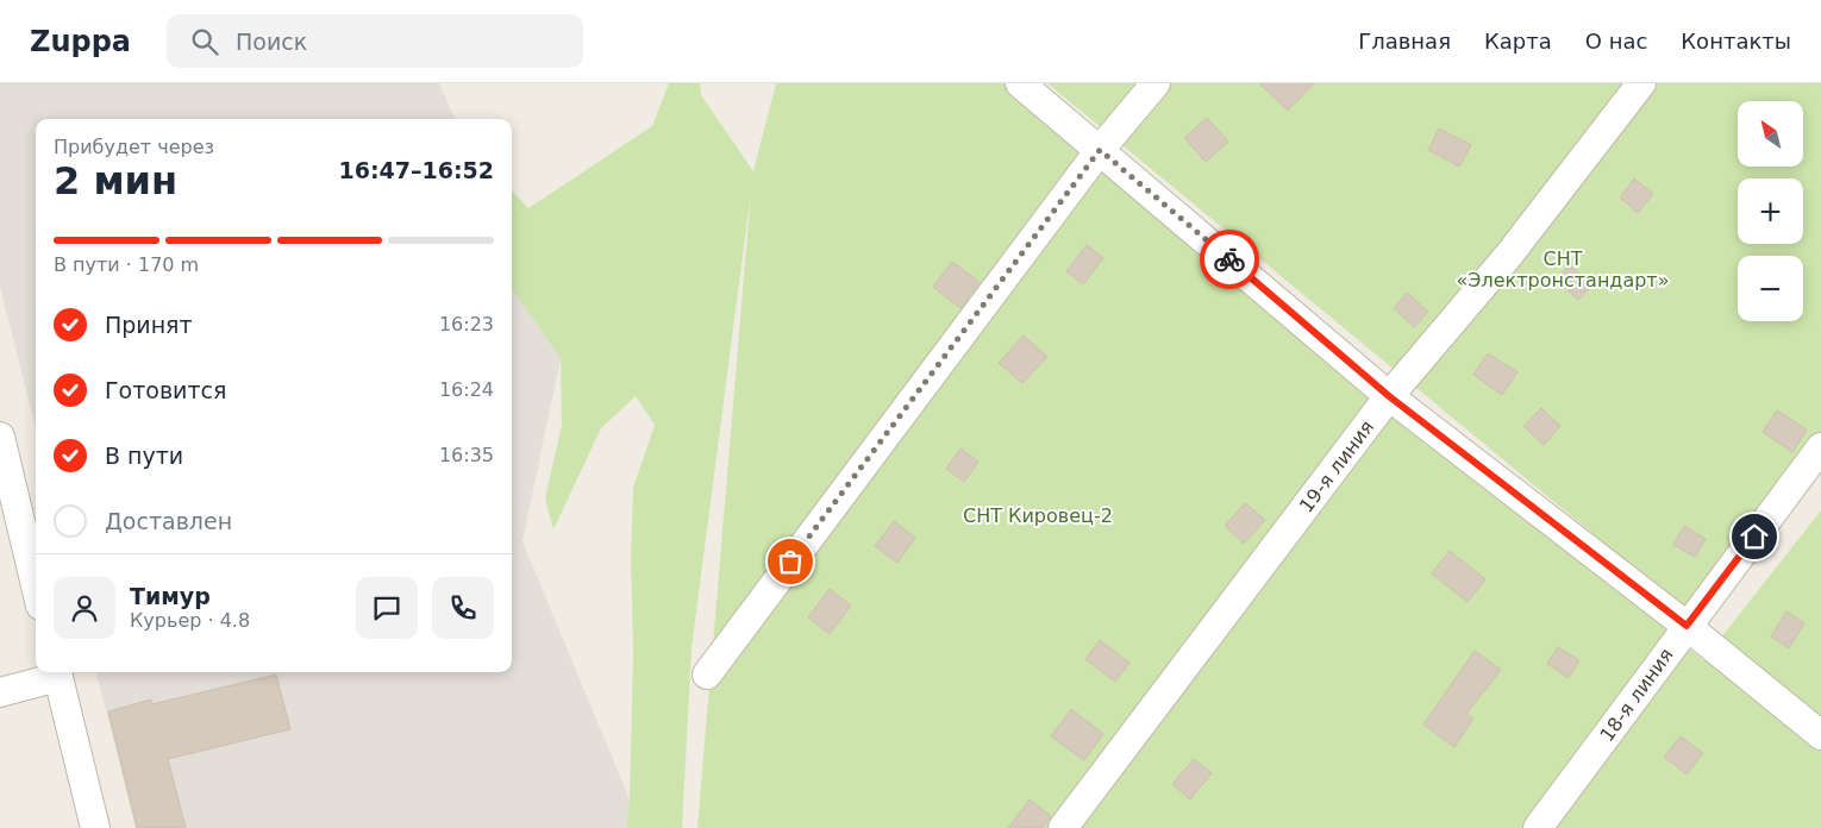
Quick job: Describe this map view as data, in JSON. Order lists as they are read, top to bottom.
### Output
{
  "streets": {
    "street": ["19-я линия", "18-я линия"]
  },
  "parks": ["СНТ «Электронстандарт»", "СНТ Кировец-2"],
  "north": "top left",
  "page": {
    "header": "Zuppa",
    "search": "Поиск",
    "nav": [
      "Главная",
      "Карта",
      "О нас",
      "Контакты"
    ],
    "map_buttons": ["+", "−"],
    "heading": ["2 мин", "Прибудет через", "16:47–16:52"],
    "panel": ["Тимур", "Курьер · 4.8"],
    "bar": "В пути · 170 m",
    "list": [
      ["Принят", "16:23"],
      ["Готовится", "16:24"],
      ["В пути", "16:35"],
      "Доставлен"
    ]
  }
}
